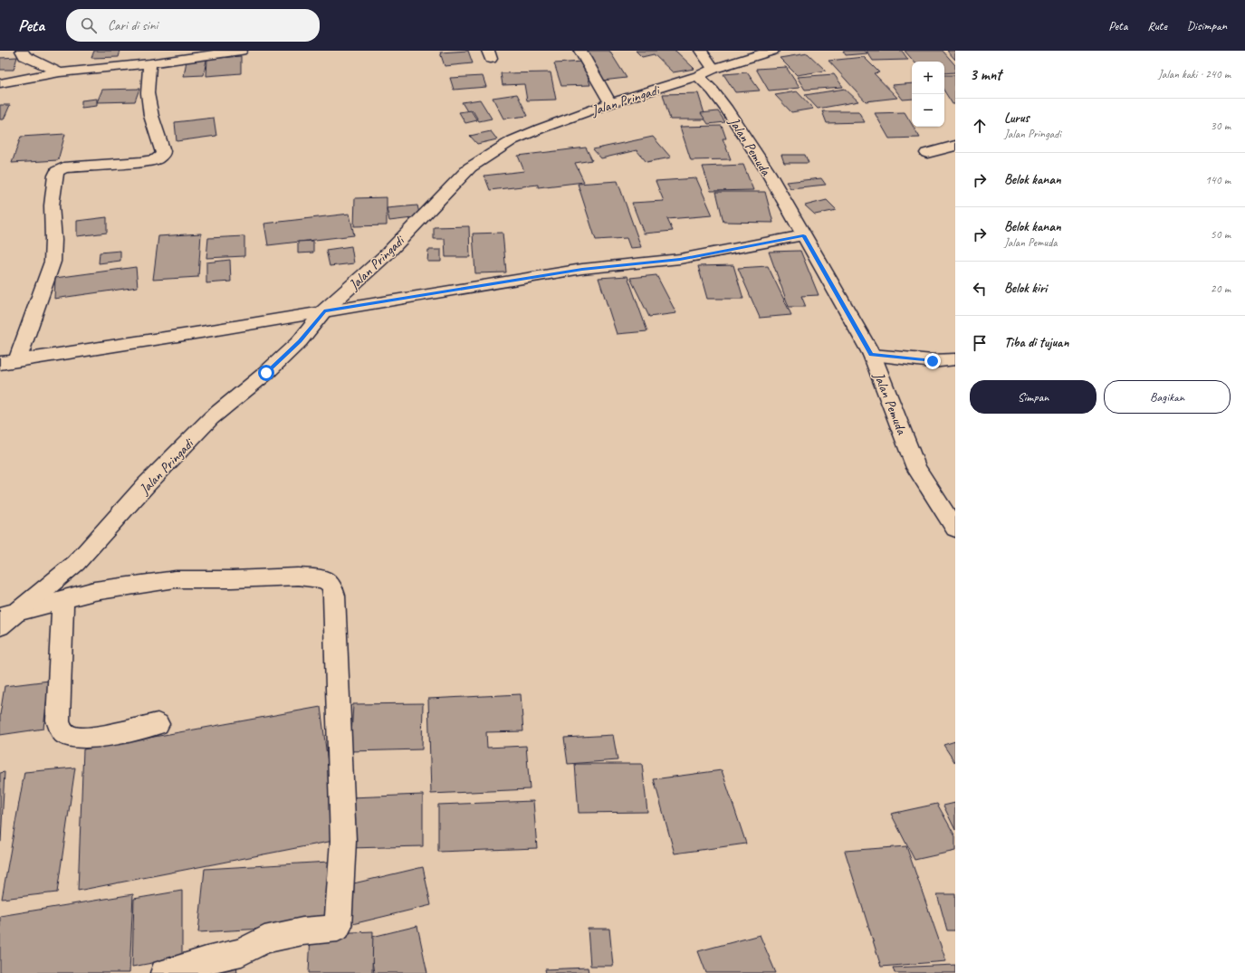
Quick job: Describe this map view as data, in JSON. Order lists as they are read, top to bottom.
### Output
{
  "streets": {
    "street": ["Jalan Pringadi", "Jalan Pemuda"]
  },
  "crossings": [
    ["Jalan Pringadi", "Jalan Pemuda"]
  ],
  "page": {
    "header": "Peta",
    "search": "Cari di sini",
    "nav": ["Peta", "Rute", "Disimpan"],
    "heading": ["3 mnt", "Jalan kaki · 240 m"],
    "map_buttons": ["+", "−"],
    "list": [
      ["Lurus", "Jalan Pringadi", "30 m"],
      ["Belok kanan", "140 m"],
      ["Belok kanan", "Jalan Pemuda", "50 m"],
      ["Belok kiri", "20 m"],
      "Tiba di tujuan"
    ],
    "buttons": ["Simpan", "Bagikan"]
  }
}
